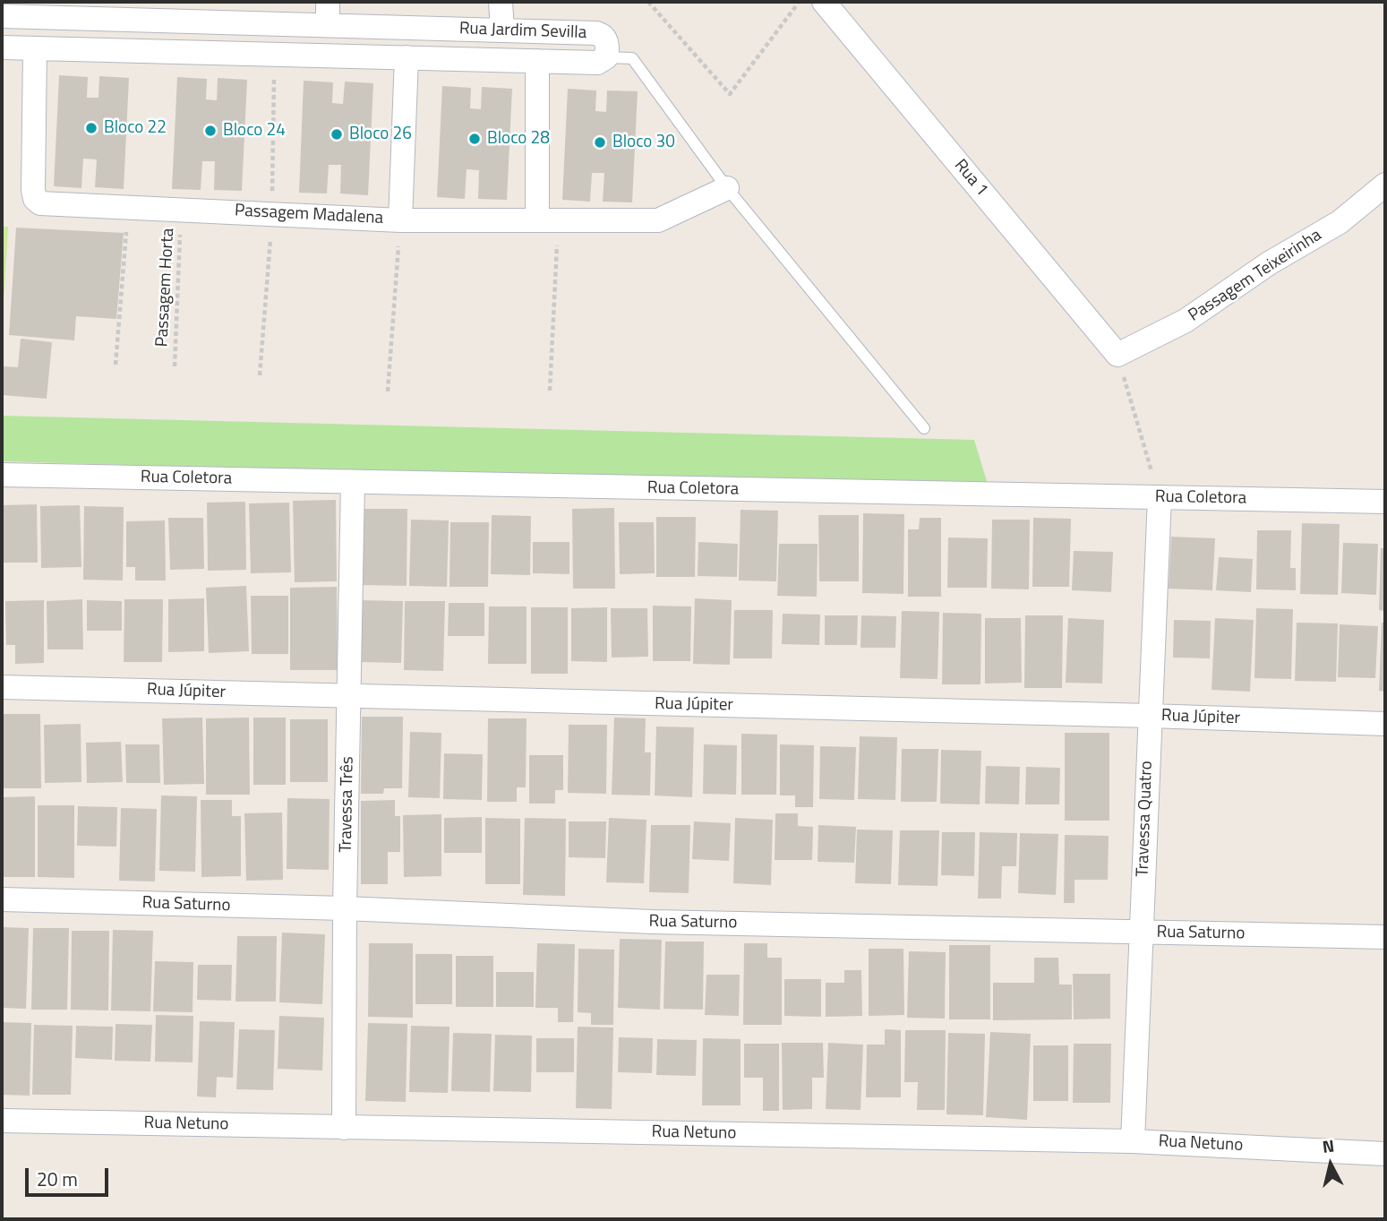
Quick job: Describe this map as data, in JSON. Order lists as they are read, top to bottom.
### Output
{
  "streets": {
    "street": [
      "Rua Jardim Sevilla",
      "Rua 1",
      "Passagem Madalena",
      "Passagem Teixeirinha",
      "Rua Coletora",
      "Rua Júpiter",
      "Travessa Três",
      "Travessa Quatro",
      "Rua Saturno",
      "Rua Netuno"
    ],
    "path": ["Passagem Horta"]
  },
  "crossings": [
    ["Rua Jardim Sevilla", "Passagem Madalena"],
    ["Rua 1", "Passagem Teixeirinha"],
    ["Passagem Madalena", "Passagem Horta"],
    ["Rua Coletora", "Travessa Três"],
    ["Rua Coletora", "Travessa Quatro"],
    ["Rua Júpiter", "Travessa Três"],
    ["Rua Júpiter", "Travessa Quatro"],
    ["Travessa Três", "Rua Saturno"],
    ["Travessa Três", "Rua Netuno"],
    ["Travessa Quatro", "Rua Saturno"],
    ["Travessa Quatro", "Rua Netuno"]
  ],
  "places": [
    "Bloco 22",
    "Bloco 24",
    "Bloco 26",
    "Bloco 28",
    "Bloco 30"
  ],
  "scale_bar": "20 m",
  "north": "top"
}
